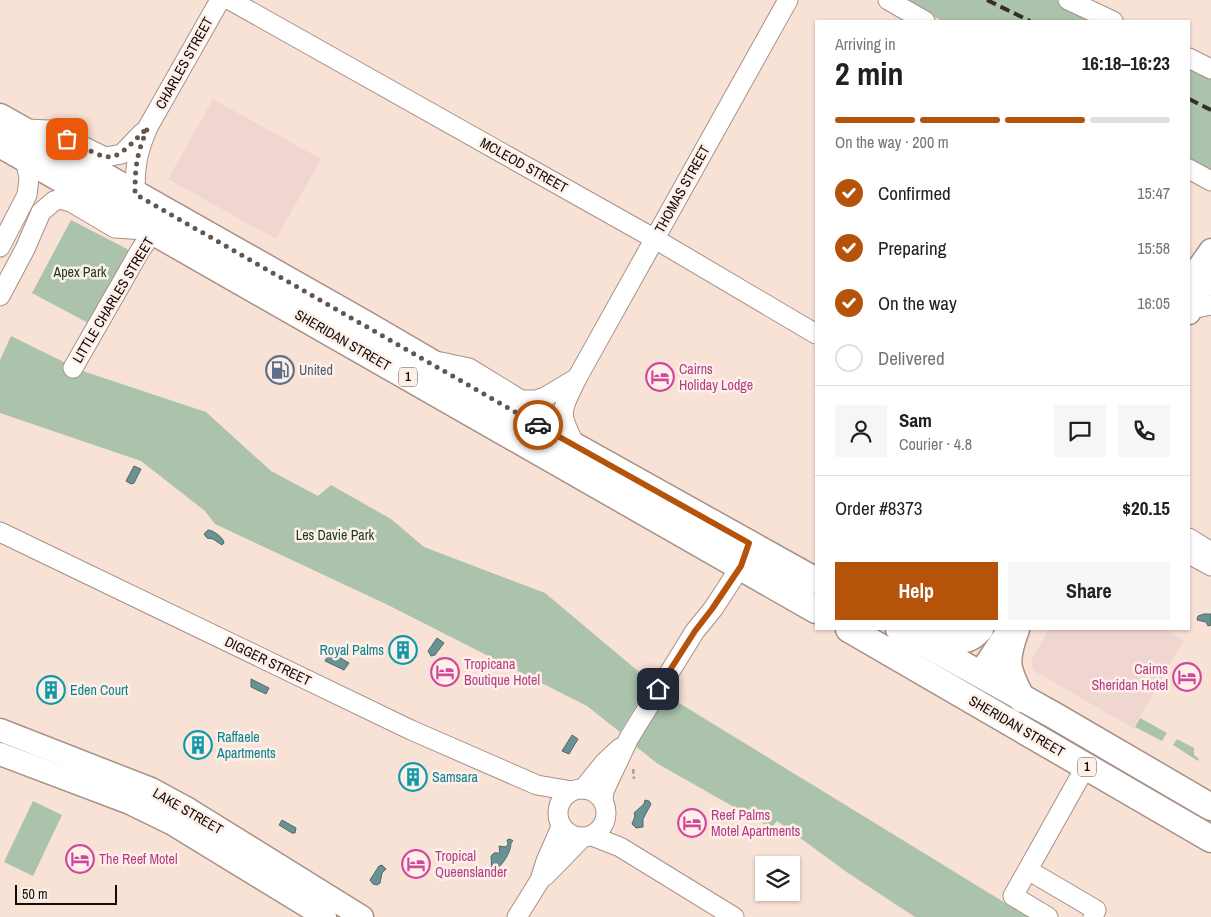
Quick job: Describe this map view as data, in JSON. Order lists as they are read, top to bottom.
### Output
{
  "streets": {
    "highway": ["SHERIDAN STREET", "1"],
    "main road": ["LAKE STREET"],
    "street": [
      "CHARLES STREET",
      "MCLEOD STREET",
      "THOMAS STREET",
      "LITTLE CHARLES STREET",
      "DIGGER STREET"
    ]
  },
  "crossings": [
    ["CHARLES STREET", "SHERIDAN STREET"],
    ["MCLEOD STREET", "THOMAS STREET"],
    ["THOMAS STREET", "SHERIDAN STREET"],
    ["LITTLE CHARLES STREET", "SHERIDAN STREET"]
  ],
  "parks": ["Apex Park", "Les Davie Park"],
  "places": {
    "fuel station": ["United"],
    "hotel": [
      "Cairns Holiday Lodge",
      "Tropicana Boutique Hotel",
      "Cairns Sheridan Hotel",
      "Reef Palms Motel Apartments",
      "The Reef Motel",
      "Tropical Queenslander"
    ],
    "building": [
      "Royal Palms",
      "Eden Court",
      "Raffaele Apartments",
      "Samsara"
    ]
  },
  "scale_bar": "50 m",
  "page": {
    "heading": ["2 min", "Arriving in", "16:18–16:23"],
    "panel": [
      "Sam",
      "Courier · 4.8",
      "Order #8373",
      "$20.15"
    ],
    "bar": "On the way · 200 m",
    "list": [
      ["Confirmed", "15:47"],
      ["Preparing", "15:58"],
      ["On the way", "16:05"],
      "Delivered"
    ],
    "buttons": ["Help", "Share"],
    "scale": "50 m"
  }
}
